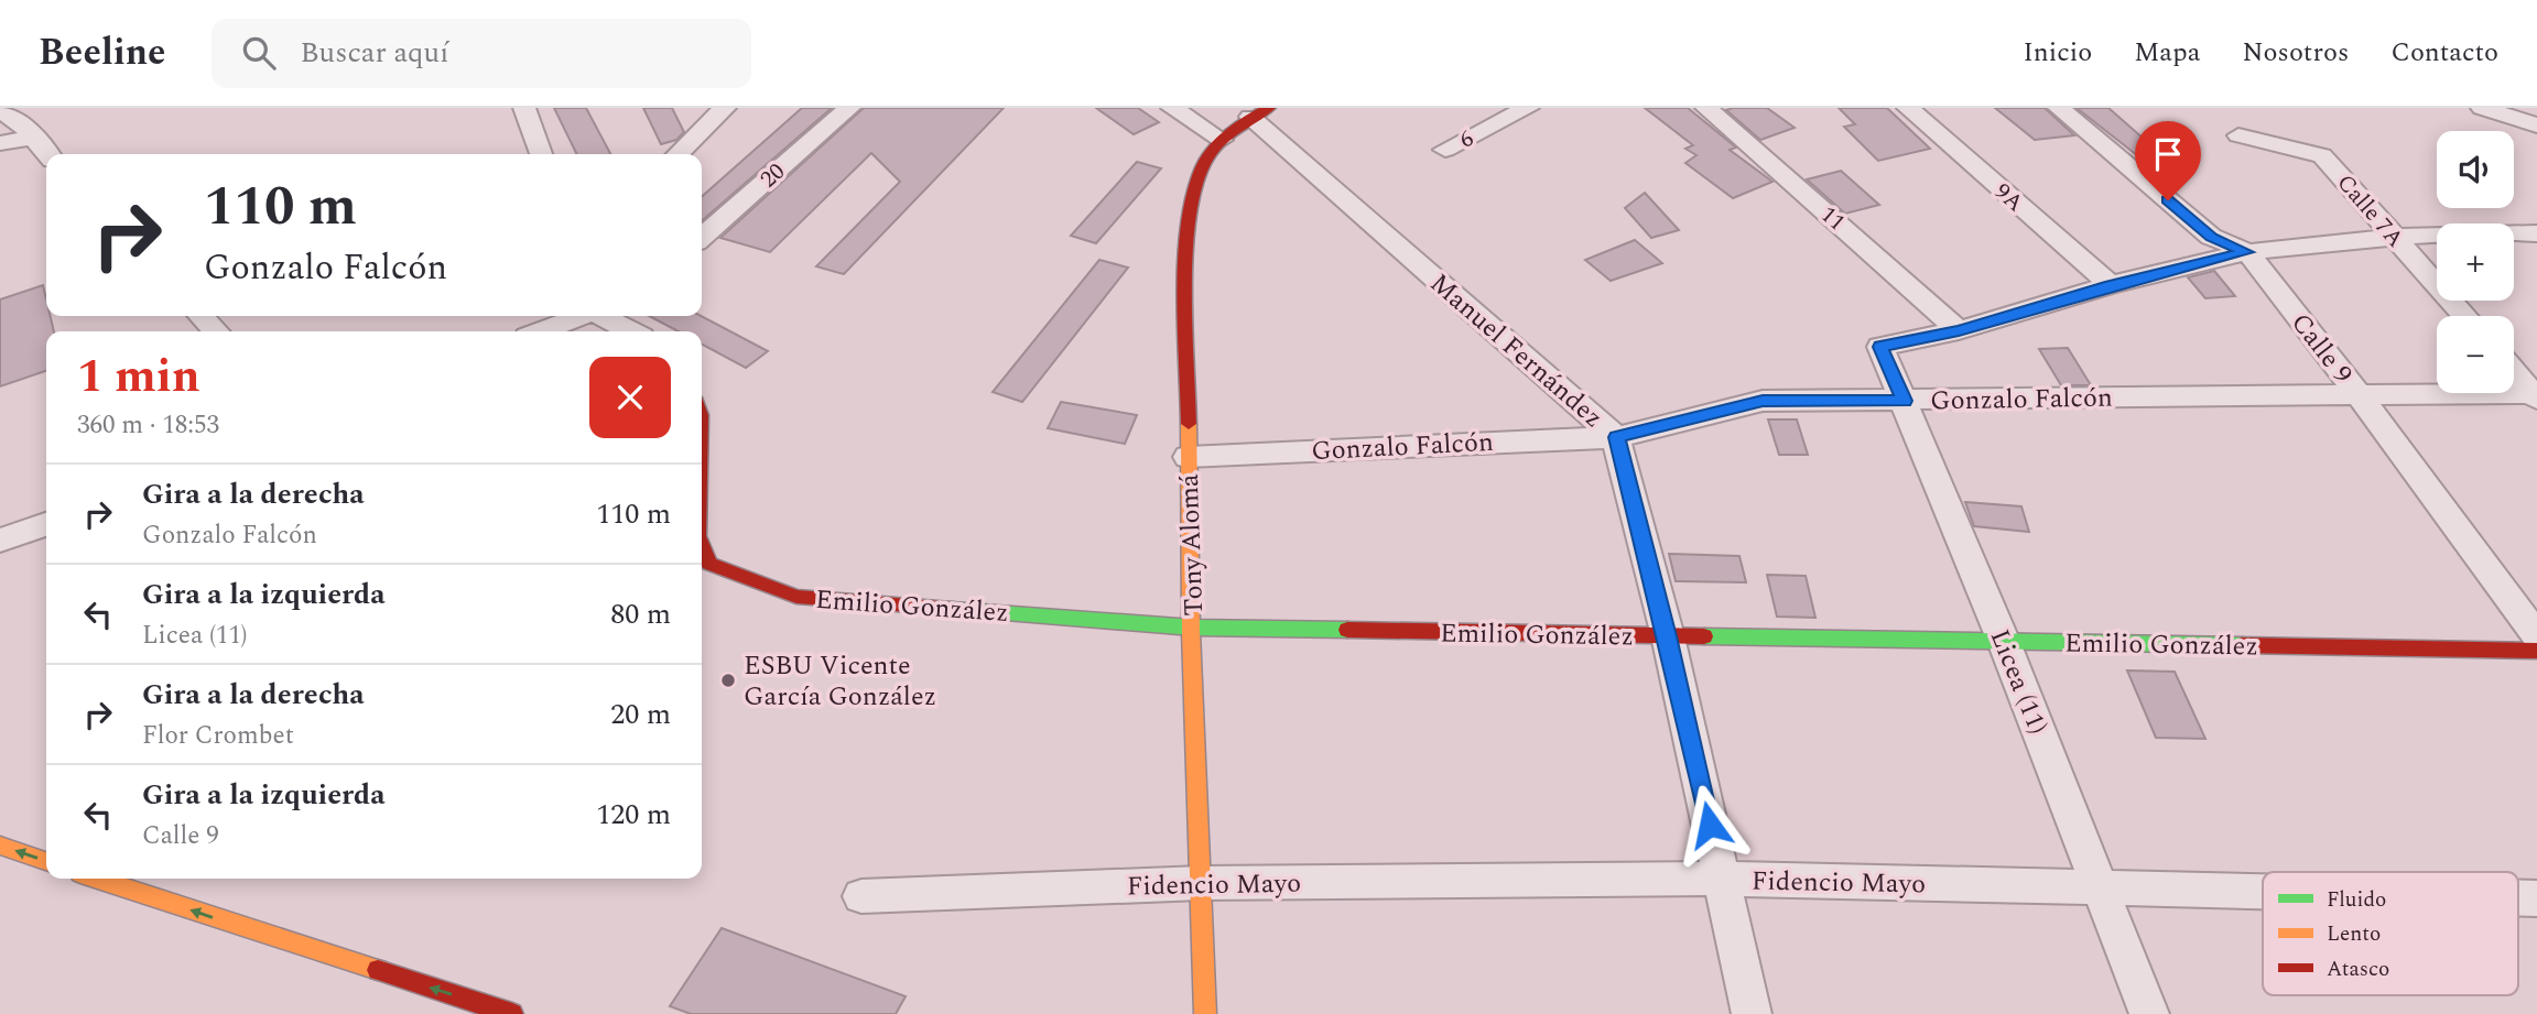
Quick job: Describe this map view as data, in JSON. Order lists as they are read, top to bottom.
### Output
{
  "streets": {
    "street": [
      "6",
      "20",
      "9A",
      "Calle 7A",
      "11",
      "Calle 9",
      "Manuel Fernández",
      "Gonzalo Falcón",
      "Tony Alomá",
      "Emilio González",
      "Licea (11)",
      "Fidencio Mayo"
    ]
  },
  "crossings": [
    ["11", "Licea (11)"],
    ["Calle 9", "Gonzalo Falcón"],
    ["Manuel Fernández", "Gonzalo Falcón"],
    ["Manuel Fernández", "Tony Alomá"],
    ["Manuel Fernández", "Emilio González"],
    ["Manuel Fernández", "Fidencio Mayo"],
    ["Gonzalo Falcón", "Tony Alomá"],
    ["Gonzalo Falcón", "Licea (11)"],
    ["Tony Alomá", "Emilio González"],
    ["Tony Alomá", "Fidencio Mayo"],
    ["Emilio González", "Licea (11)"],
    ["Licea (11)", "Fidencio Mayo"]
  ],
  "places": ["ESBU Vicente García González"],
  "legend": ["Fluido", "Lento", "Atasco"],
  "page": {
    "header": "Beeline",
    "search": "Buscar aquí",
    "nav": [
      "Inicio",
      "Mapa",
      "Nosotros",
      "Contacto"
    ],
    "map_buttons": ["+", "−"],
    "turn": ["110 m", "Gonzalo Falcón"],
    "heading": ["1 min", "360 m · 18:53"],
    "list": [
      {
        "name": "Gira a la derecha",
        "note": "Gonzalo Falcón",
        "value": "110 m"
      },
      {
        "name": "Gira a la izquierda",
        "note": "Licea (11)",
        "value": "80 m"
      },
      {
        "name": "Gira a la derecha",
        "note": "Flor Crombet",
        "value": "20 m"
      },
      {
        "name": "Gira a la izquierda",
        "note": "Calle 9",
        "value": "120 m"
      }
    ]
  }
}
